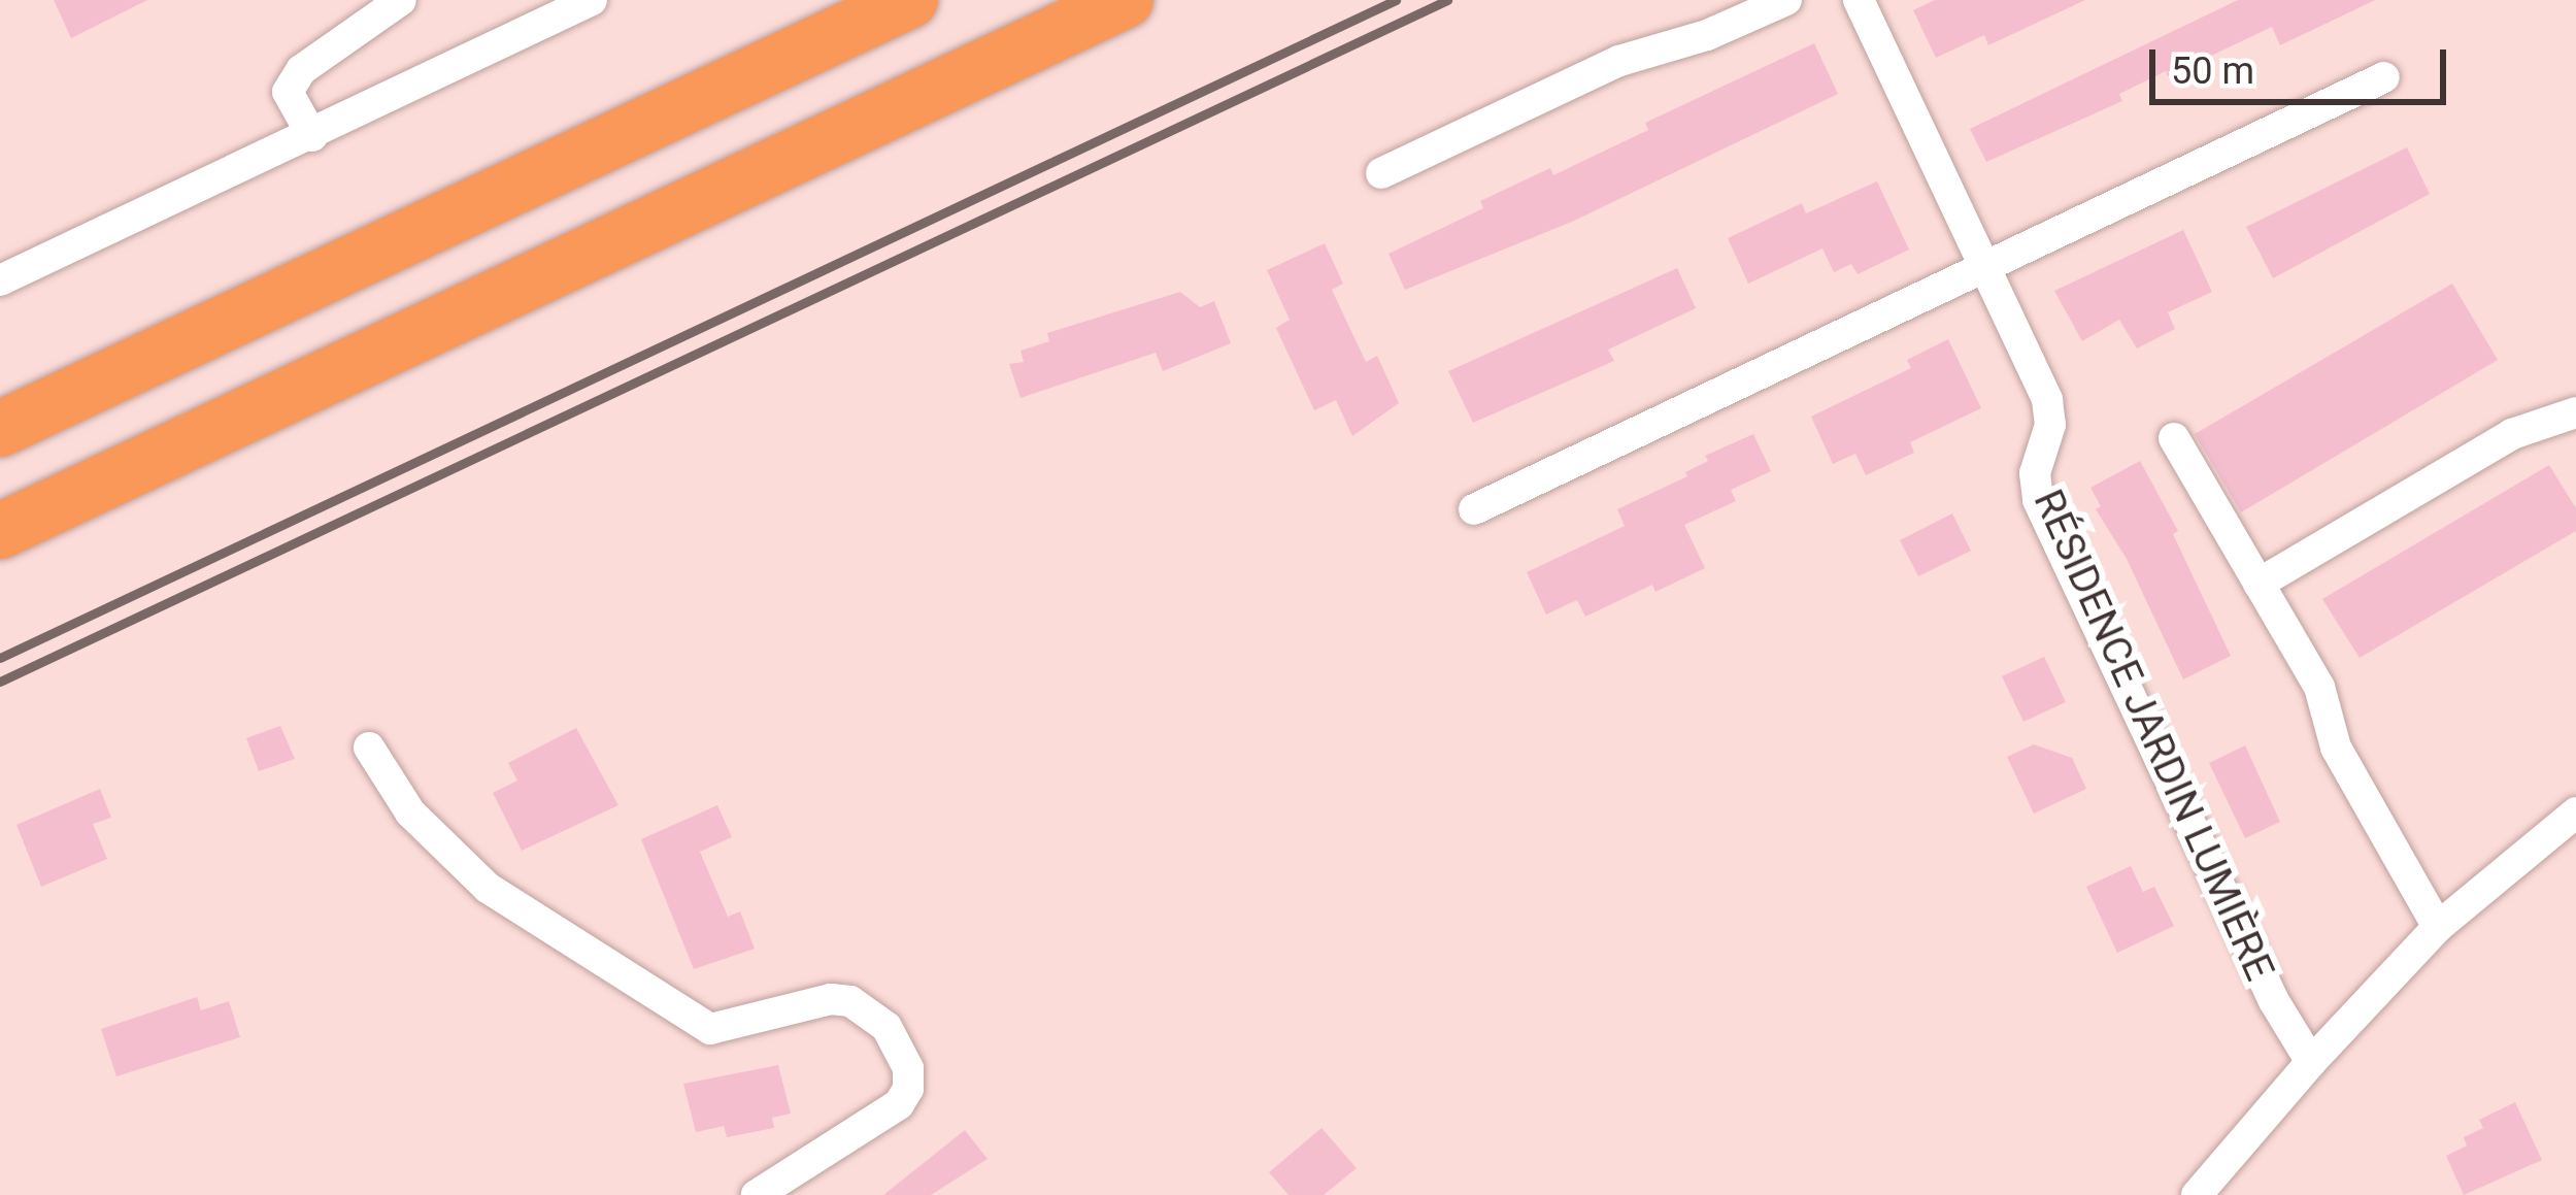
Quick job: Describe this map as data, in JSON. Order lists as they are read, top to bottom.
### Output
{
  "streets": {
    "street": ["RÉSIDENCE JARDIN LUMIÈRE"]
  },
  "scale_bar": "50 m"
}
